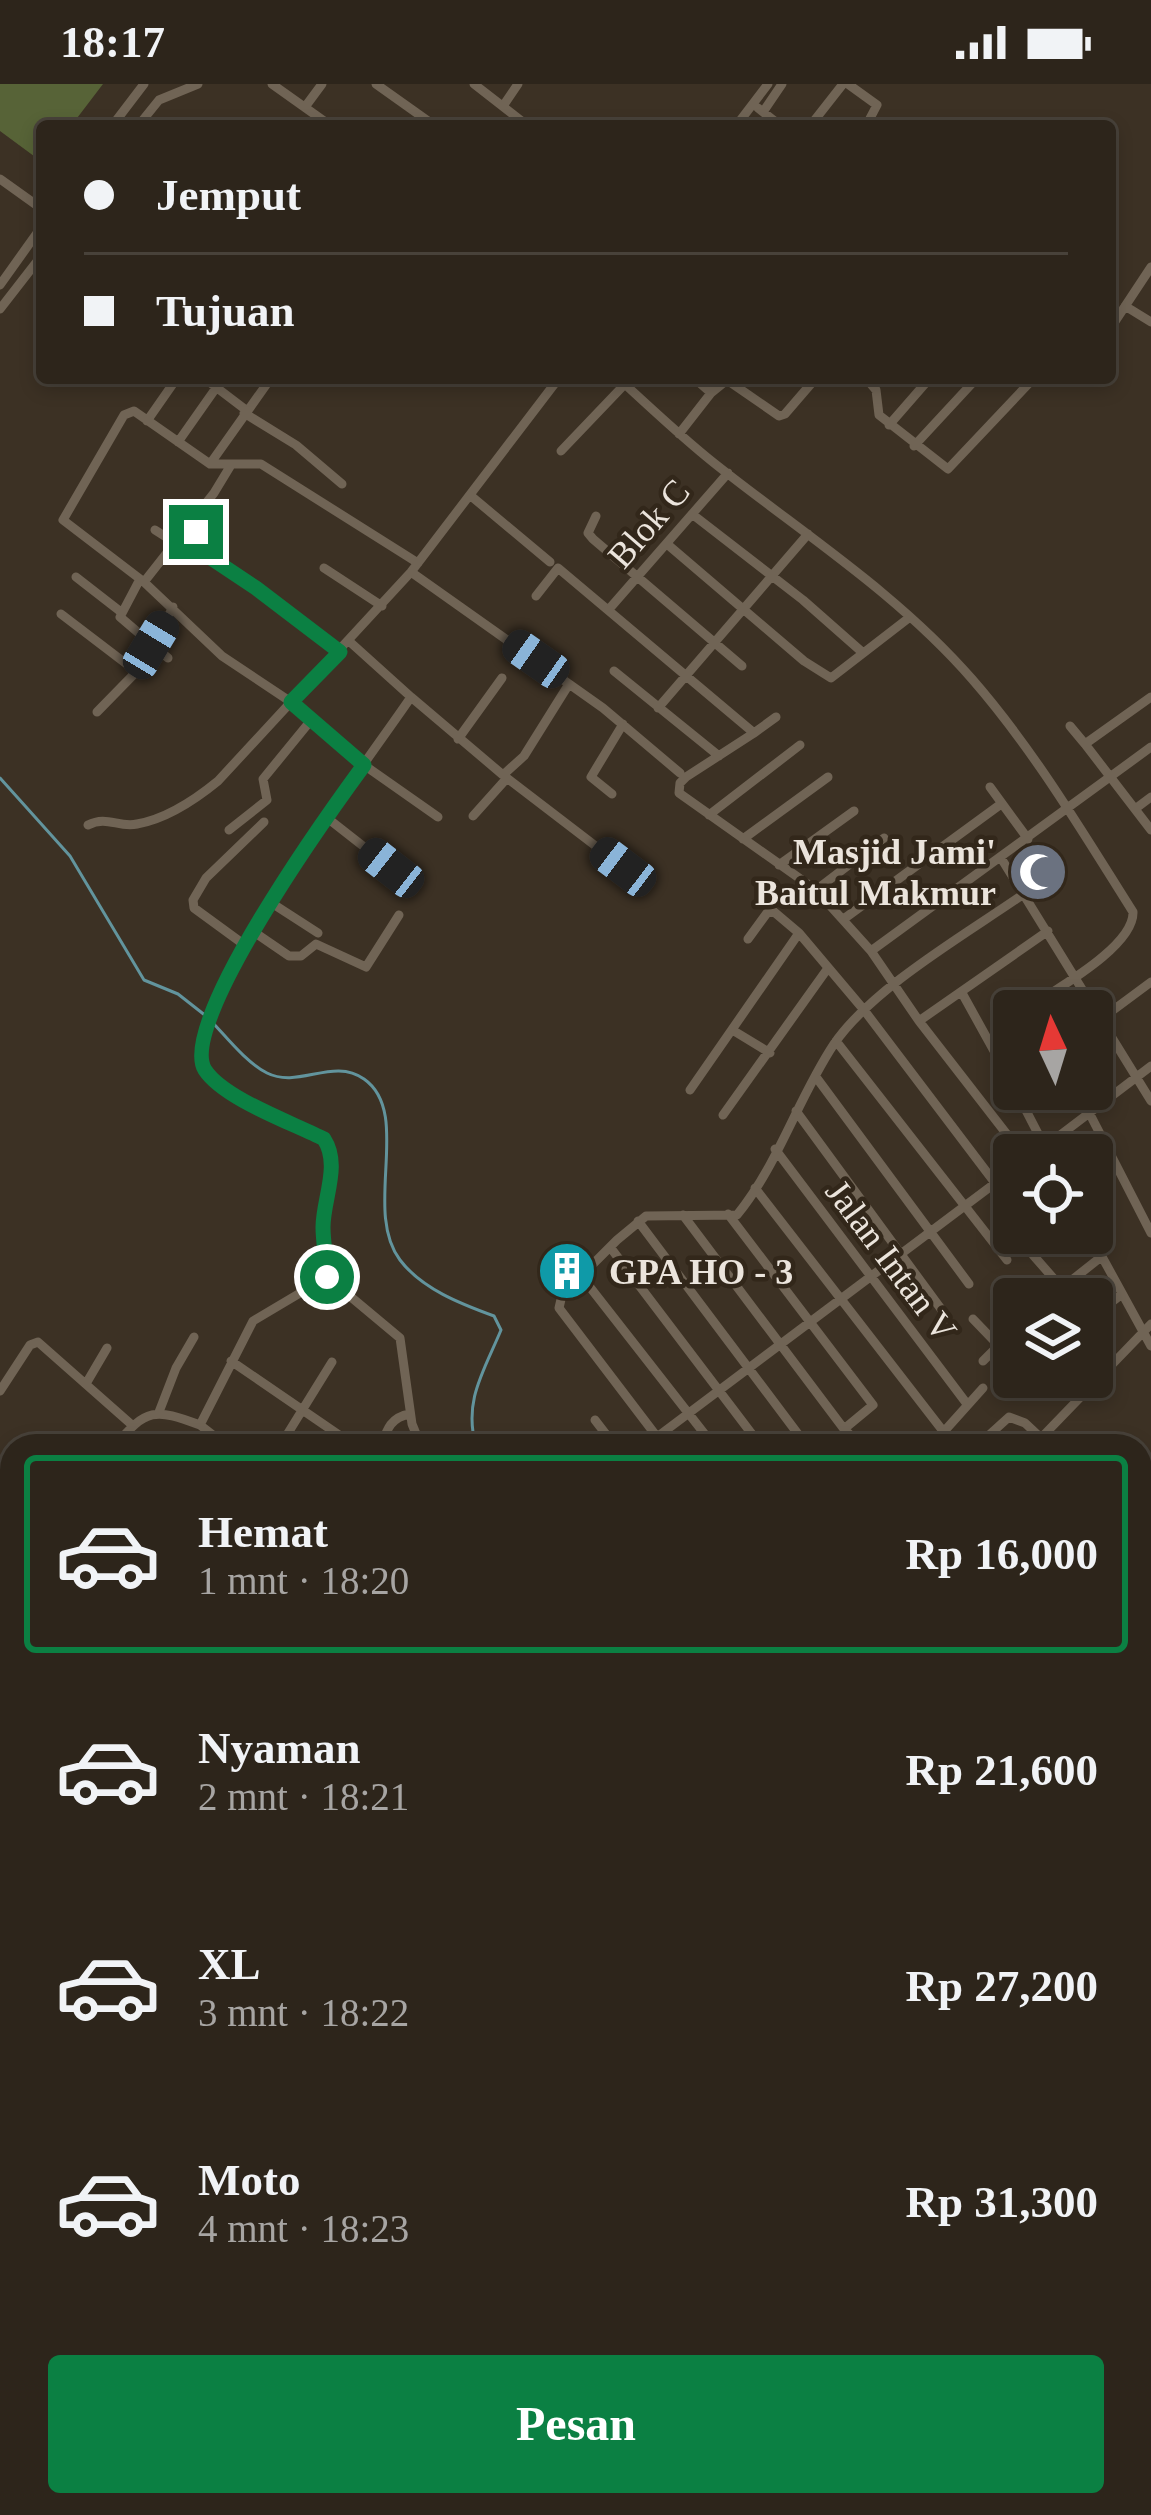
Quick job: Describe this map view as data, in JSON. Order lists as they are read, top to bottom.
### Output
{
  "streets": {
    "street": ["Blok C", "Jalan Intan V"]
  },
  "places": {
    "mosque": ["Masjid Jami' Baitul Makmur"],
    "building": ["GPA HO - 3"]
  },
  "north": "top",
  "page": {
    "status": "18:17",
    "banner": ["Jemput", "Tujuan"],
    "list": [
      {
        "name": "Hemat",
        "note": "1 mnt · 18:20",
        "value": "Rp 16,000"
      },
      {
        "name": "Nyaman",
        "note": "2 mnt · 18:21",
        "value": "Rp 21,600"
      },
      {
        "name": "XL",
        "note": "3 mnt · 18:22",
        "value": "Rp 27,200"
      },
      {
        "name": "Moto",
        "note": "4 mnt · 18:23",
        "value": "Rp 31,300"
      }
    ],
    "buttons": "Pesan"
  }
}
